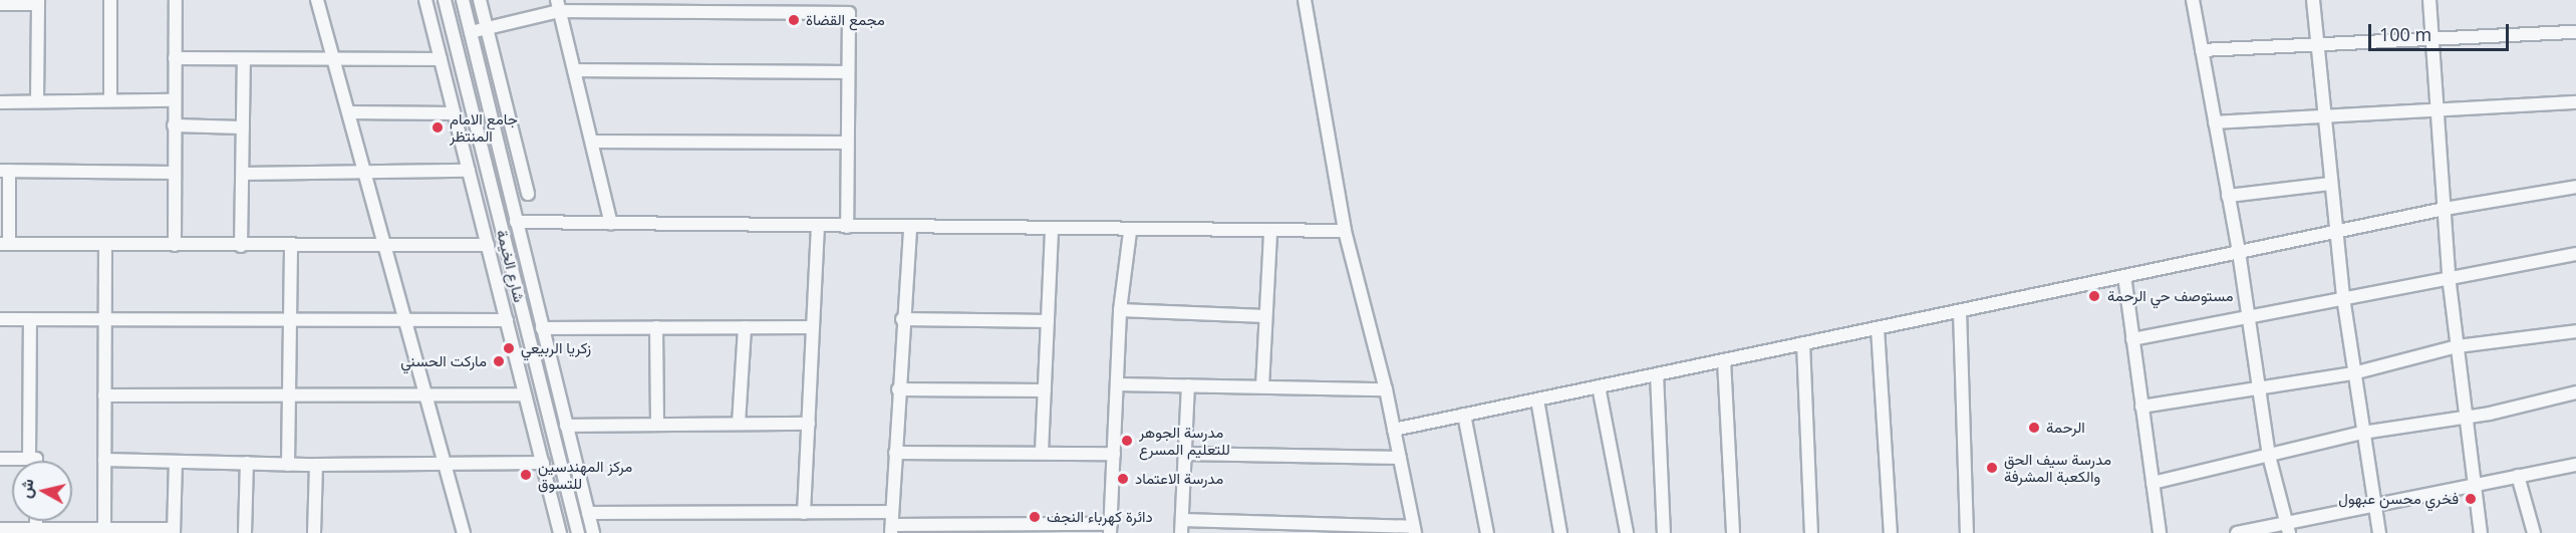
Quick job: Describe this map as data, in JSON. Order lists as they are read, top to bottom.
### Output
{
  "streets": {
    "street": ["شارع الخيمة"]
  },
  "places": [
    "مجمع القضاة",
    "جامع الامام المنتظر",
    "مستوصف حي الرحمة",
    "زكريا الربيعي",
    "ماركت الحسني",
    "الرحمة",
    "مدرسة الجوهر للتعليم المسرع",
    "مدرسة سيف الحق والكعبة المشرفة",
    "مركز المهندسين للتسوق",
    "مدرسة الاعتماد",
    "فخري محسن عبهول",
    "دائرة كهرباء النجف"
  ],
  "scale_bar": "100 m",
  "north": "left"
}
